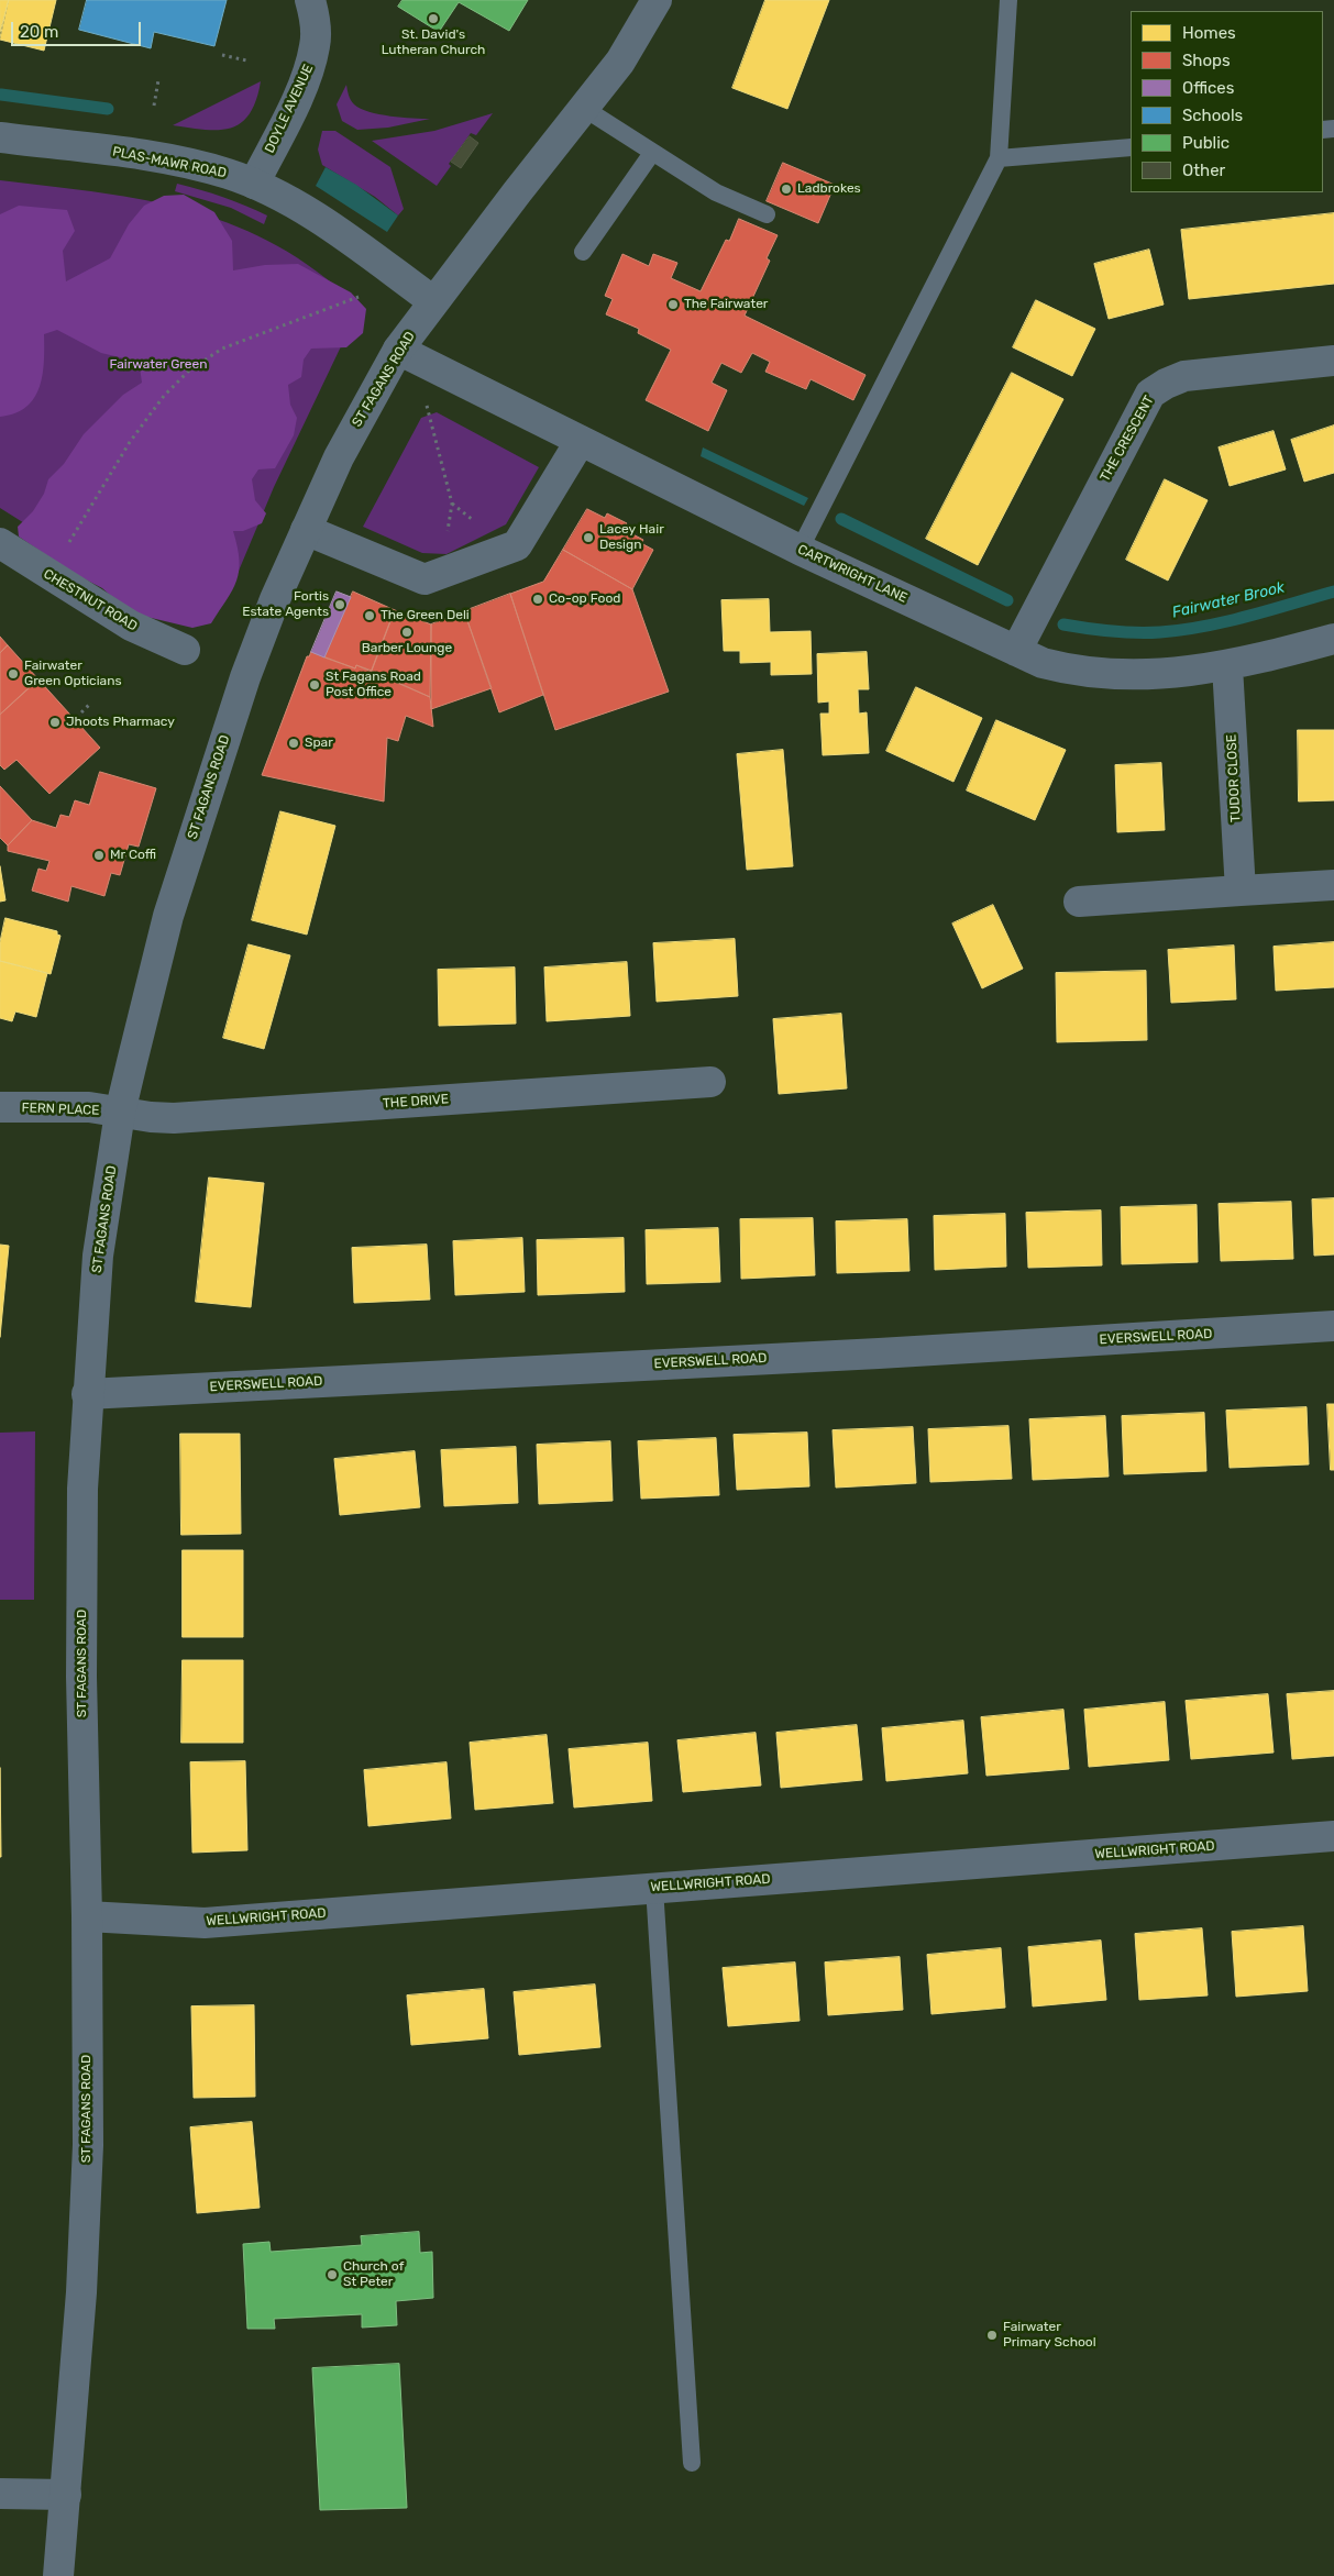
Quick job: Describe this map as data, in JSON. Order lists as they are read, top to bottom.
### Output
{
  "streets": {
    "street": [
      "DOYLE AVENUE",
      "PLAS-MAWR ROAD",
      "ST FAGANS ROAD",
      "THE CRESCENT",
      "CARTWRIGHT LANE",
      "CHESTNUT ROAD",
      "TUDOR CLOSE",
      "THE DRIVE",
      "FERN PLACE",
      "EVERSWELL ROAD",
      "WELLWRIGHT ROAD"
    ]
  },
  "crossings": [
    ["DOYLE AVENUE", "PLAS-MAWR ROAD"],
    ["PLAS-MAWR ROAD", "ST FAGANS ROAD"],
    ["ST FAGANS ROAD", "CARTWRIGHT LANE"],
    ["ST FAGANS ROAD", "THE DRIVE"],
    ["ST FAGANS ROAD", "FERN PLACE"],
    ["ST FAGANS ROAD", "EVERSWELL ROAD"],
    ["ST FAGANS ROAD", "WELLWRIGHT ROAD"],
    ["THE CRESCENT", "CARTWRIGHT LANE"],
    ["CARTWRIGHT LANE", "TUDOR CLOSE"],
    ["THE DRIVE", "FERN PLACE"]
  ],
  "water": ["Fairwater Brook"],
  "parks": ["Fairwater Green"],
  "places": [
    "St. David's Lutheran Church",
    "Ladbrokes",
    "The Fairwater",
    "Lacey Hair Design",
    "Co-op Food",
    "Fortis Estate Agents",
    "The Green Deli",
    "Barber Lounge",
    "Fairwater Green Opticians",
    "St Fagans Road Post Office",
    "Jhoots Pharmacy",
    "Spar",
    "Mr Coffi",
    "Church of St Peter",
    "Fairwater Primary School"
  ],
  "legend": [
    "Homes",
    "Shops",
    "Offices",
    "Schools",
    "Public",
    "Other"
  ],
  "scale_bar": "20 m"
}
